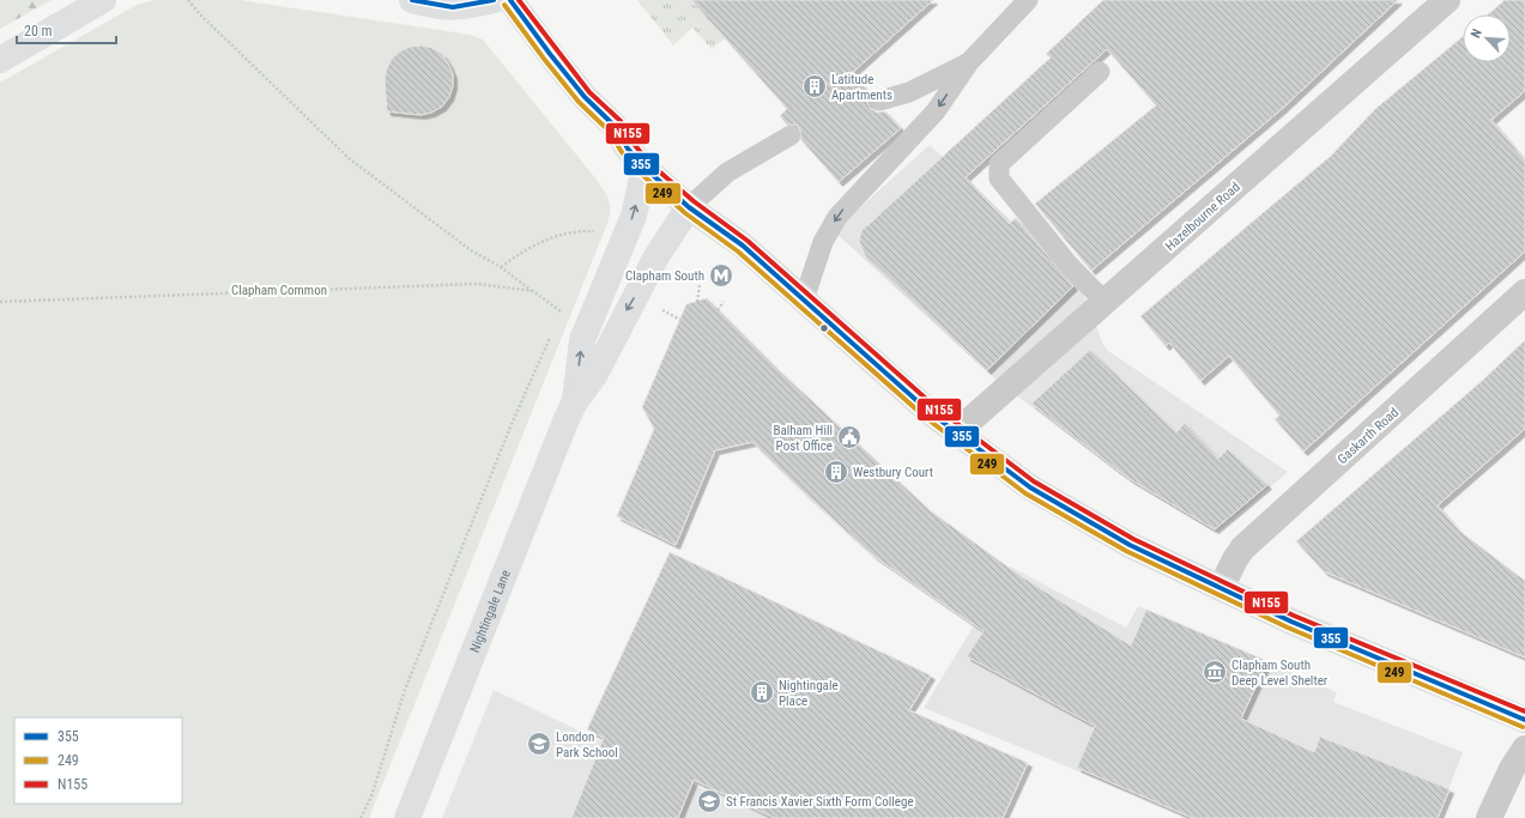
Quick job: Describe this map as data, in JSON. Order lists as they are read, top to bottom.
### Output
{
  "streets": {
    "main road": ["Nightingale Lane"],
    "street": ["Hazelbourne Road", "Gaskarth Road"]
  },
  "parks": ["Clapham Common"],
  "places": {
    "building": ["Latitude Apartments", "Westbury Court", "Nightingale Place"],
    "metro station": ["Clapham South"],
    "public building": ["Balham Hill Post Office"],
    "museum": ["Clapham South Deep Level Shelter"],
    "school or university": ["London Park School", "St Francis Xavier Sixth Form College"]
  },
  "lines": ["transit line 355", "transit line N155", "transit line 249"],
  "legend": ["355", "249", "N155"],
  "scale_bar": "20 m",
  "north": "top left"
}
